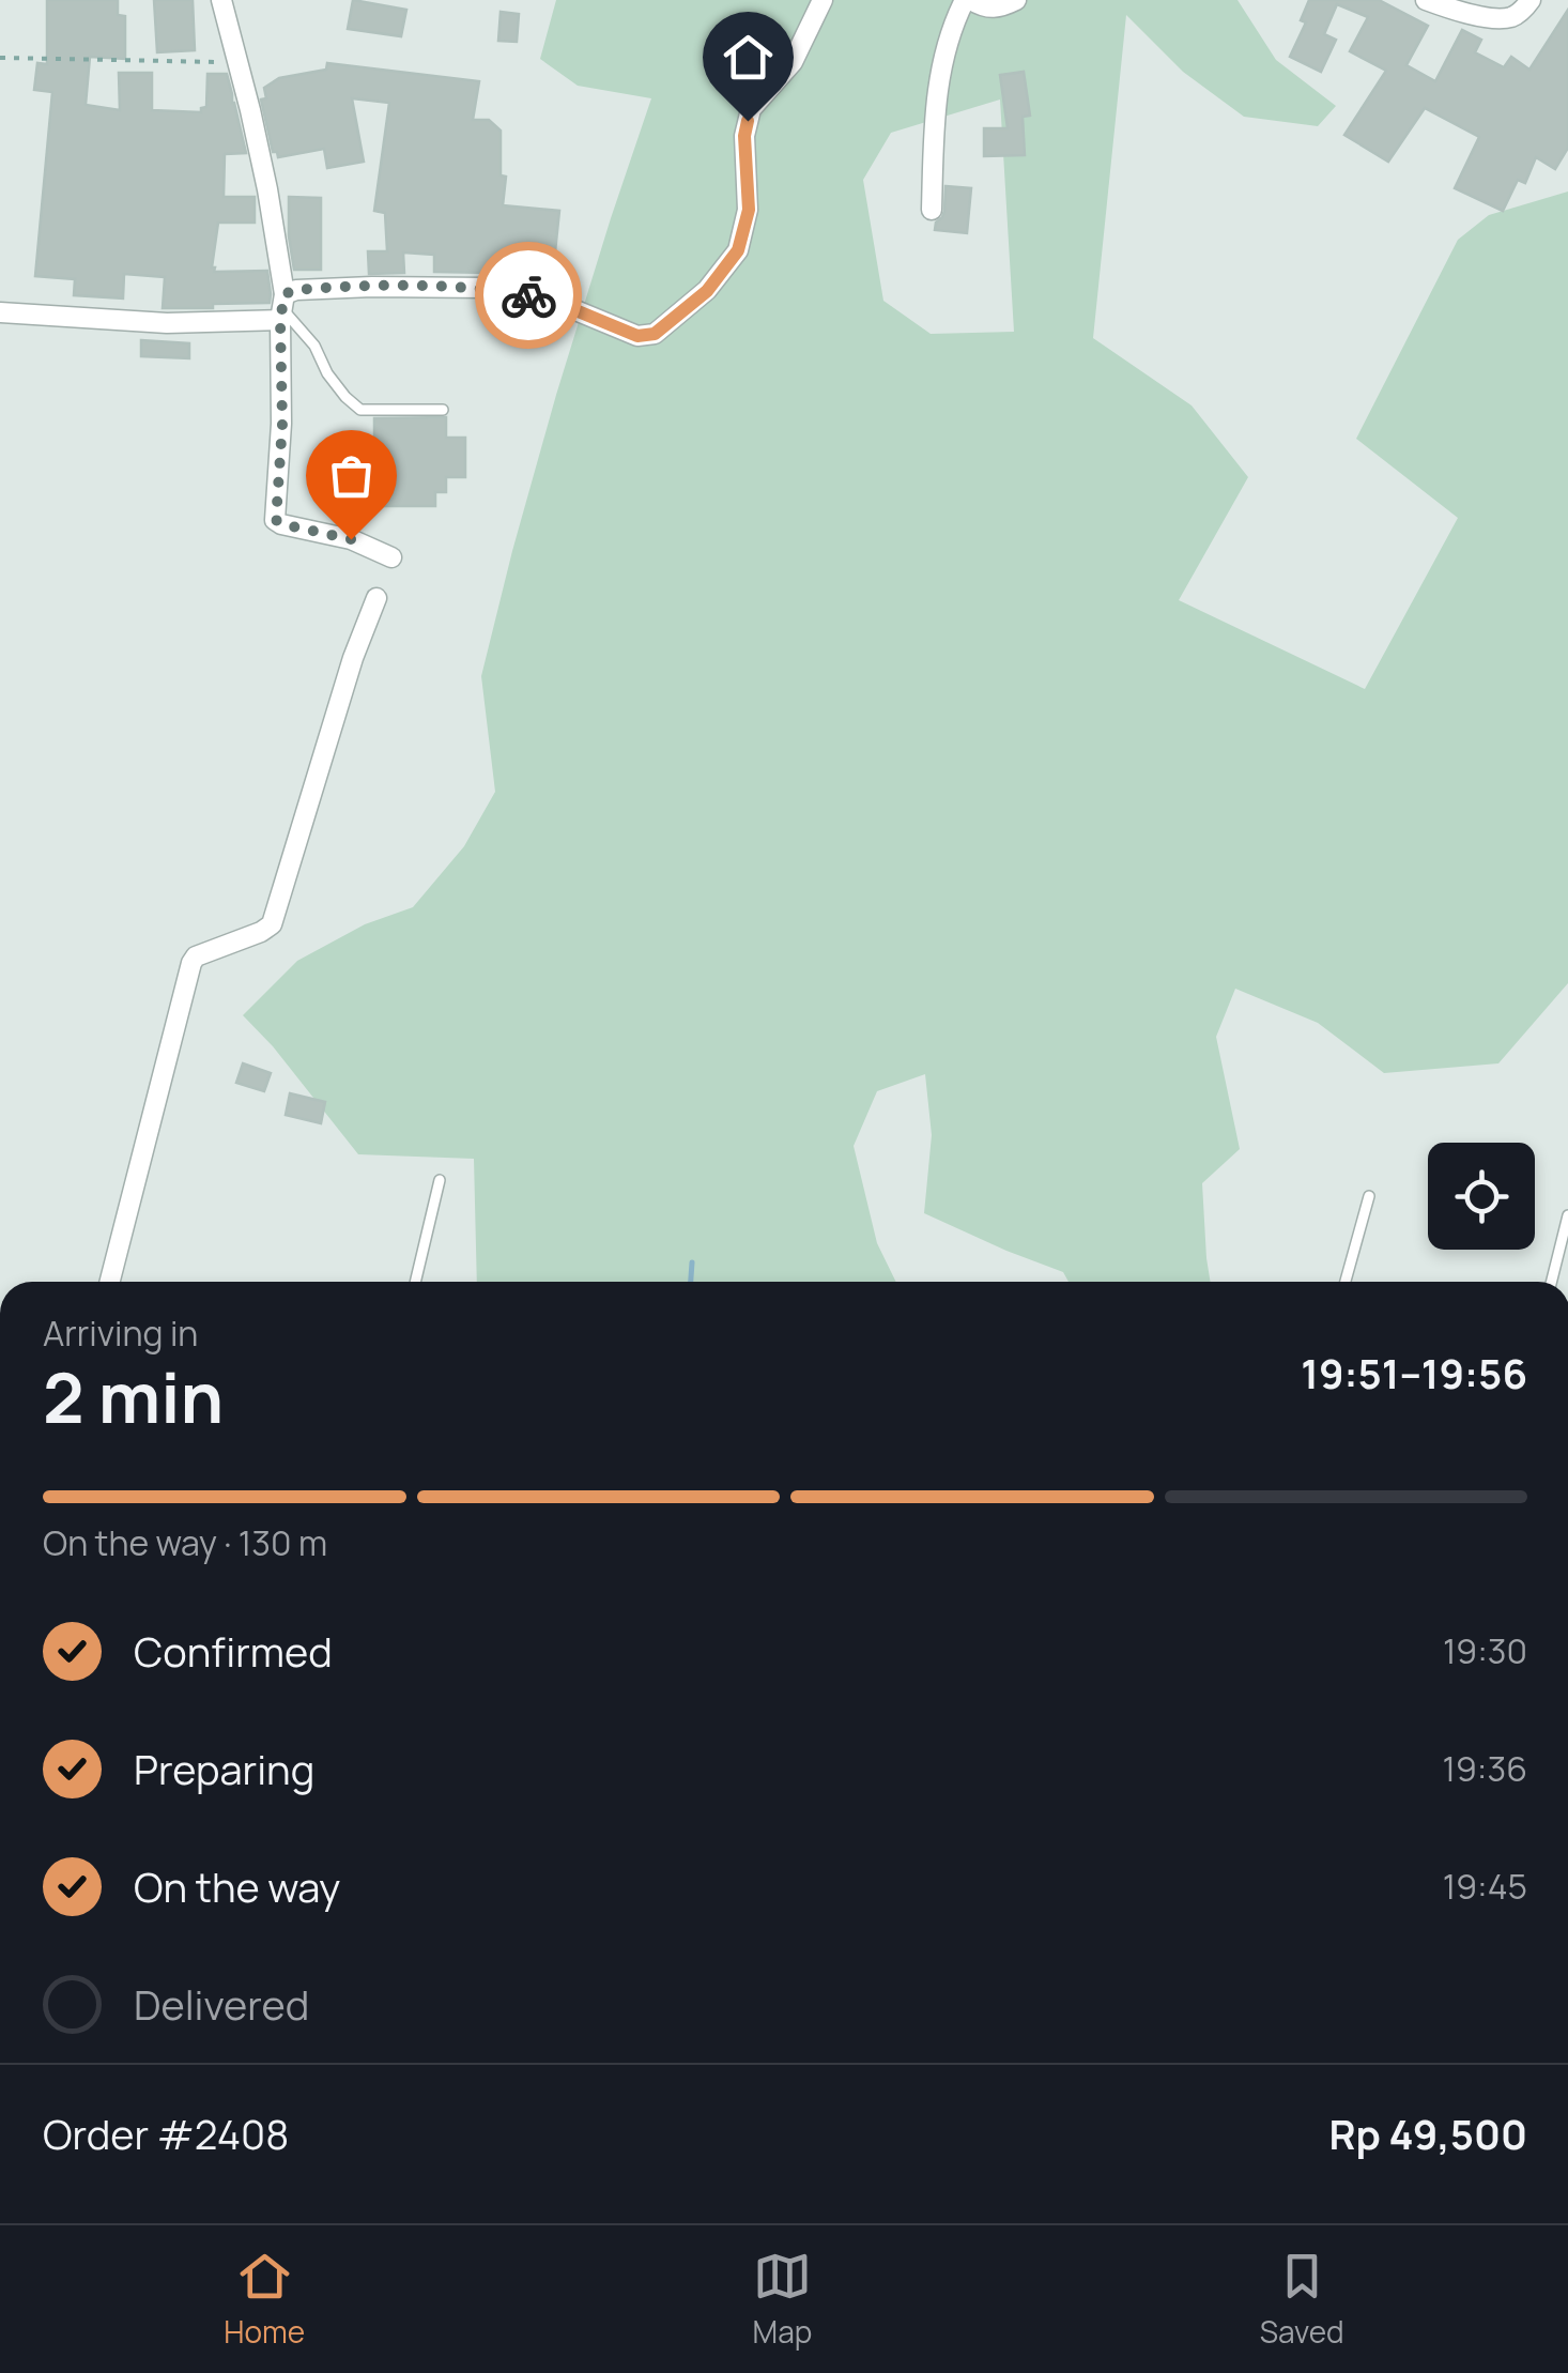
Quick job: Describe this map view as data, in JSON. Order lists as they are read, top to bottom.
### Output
{
  "page": {
    "heading": ["2 min", "Arriving in", "19:51–19:56"],
    "panel": ["Order #2408", "Rp 49,500"],
    "bar": "On the way · 130 m",
    "list": [
      ["Confirmed", "19:30"],
      ["Preparing", "19:36"],
      ["On the way", "19:45"],
      "Delivered"
    ],
    "tabs": ["Home", "Map", "Saved"]
  }
}
